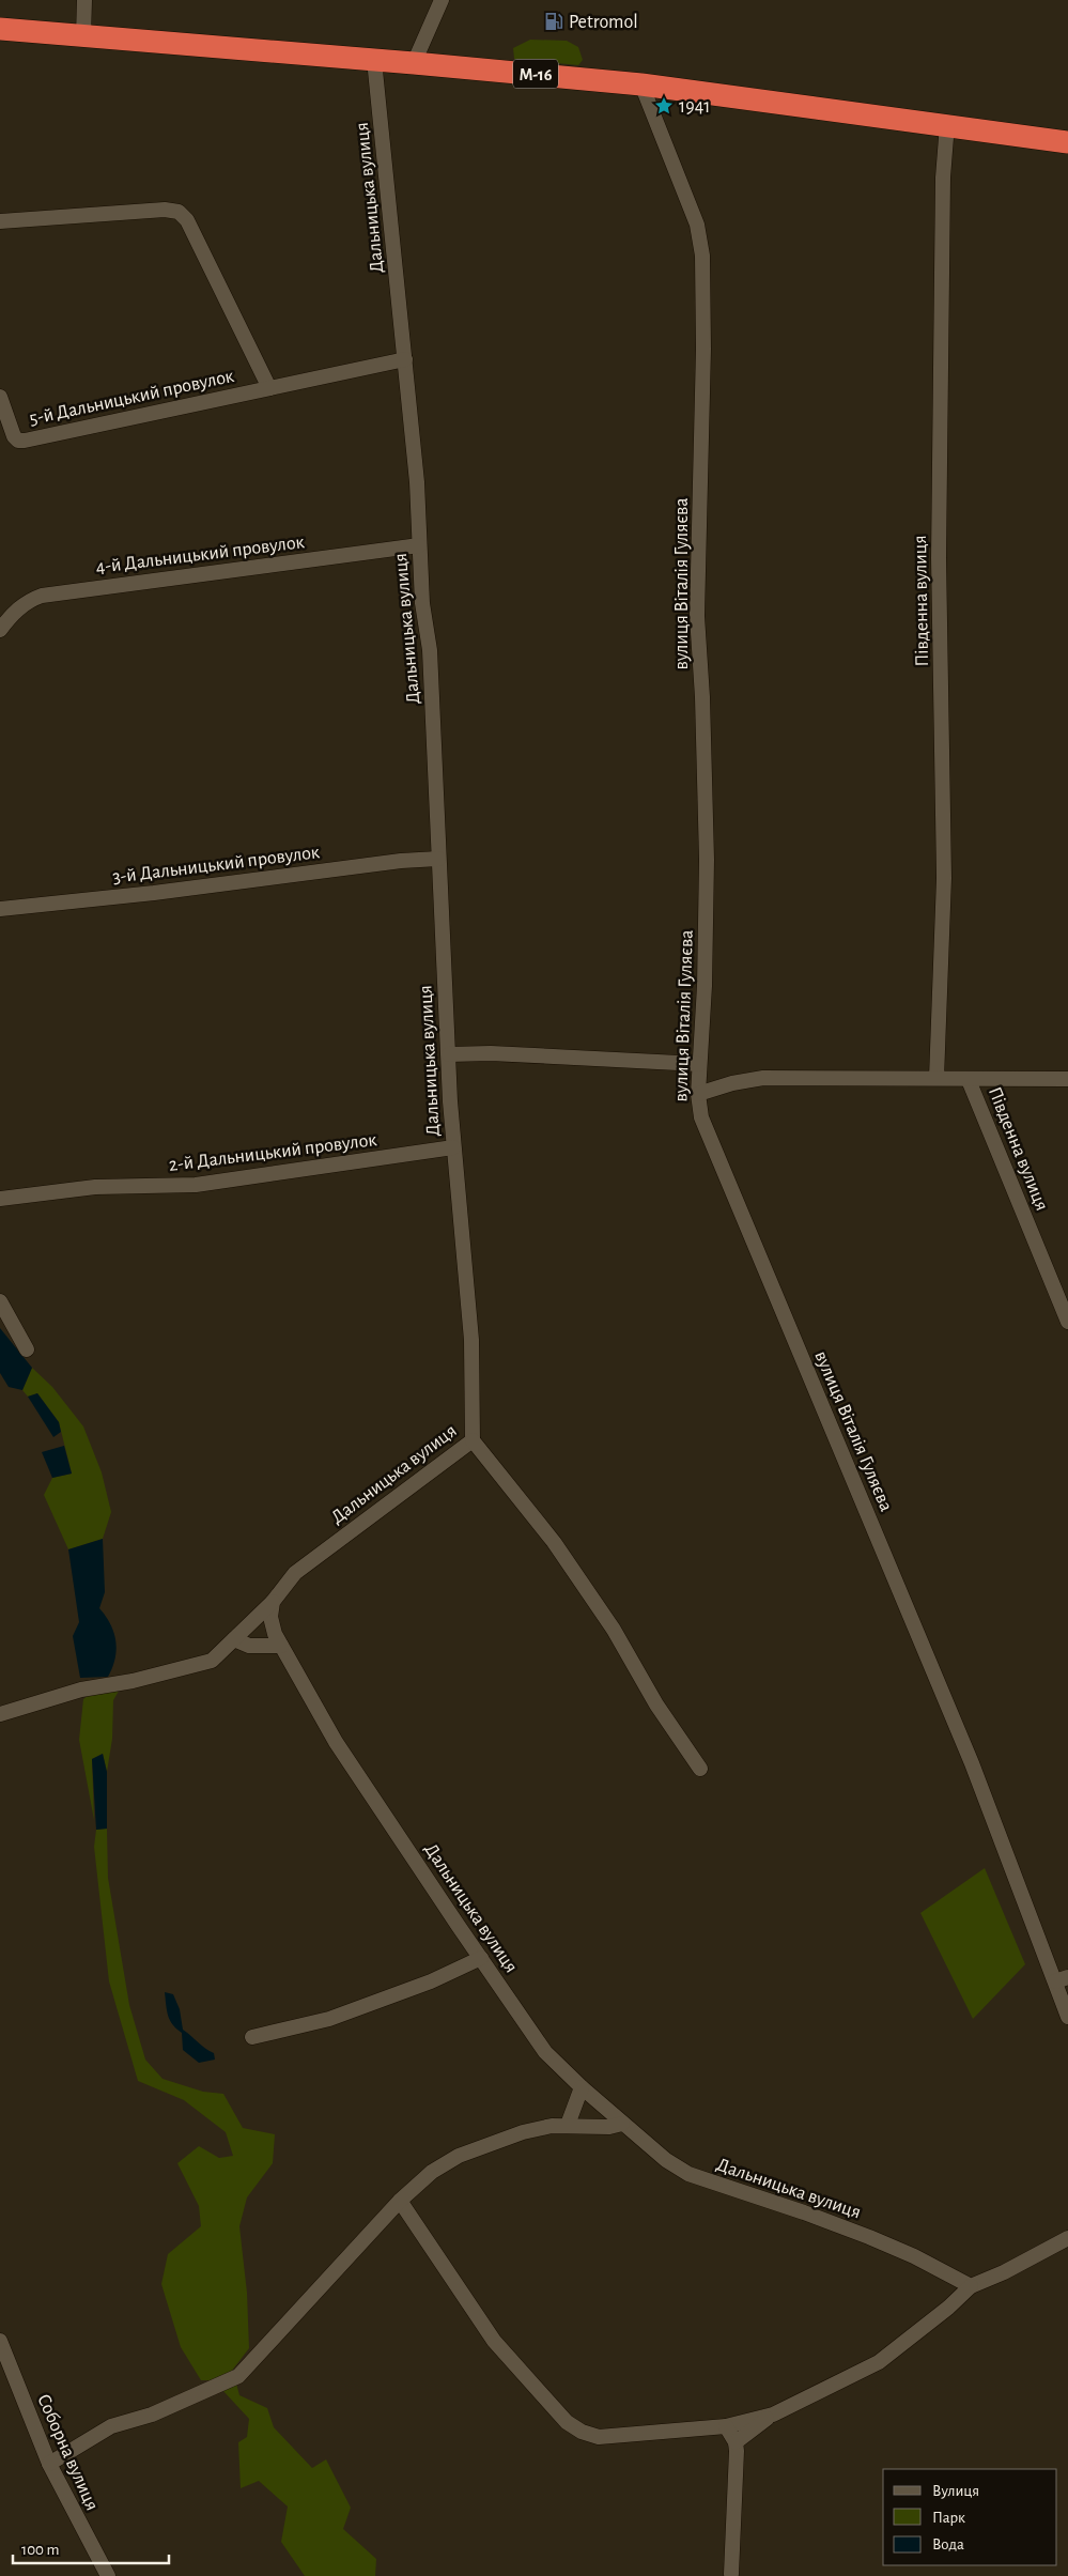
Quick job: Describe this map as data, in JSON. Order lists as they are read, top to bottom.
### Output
{
  "streets": {
    "highway": ["М-16"],
    "street": [
      "Дальницька вулиця",
      "5-й Дальницький провулок",
      "4-й Дальницький провулок",
      "вулиця Віталія Гуляєва",
      "Південна вулиця",
      "3-й Дальницький провулок",
      "2-й Дальницький провулок",
      "Соборна вулиця"
    ]
  },
  "crossings": [
    ["М-16", "Дальницька вулиця"],
    ["М-16", "вулиця Віталія Гуляєва"],
    ["М-16", "Південна вулиця"],
    ["Дальницька вулиця", "5-й Дальницький провулок"],
    ["Дальницька вулиця", "4-й Дальницький провулок"],
    ["Дальницька вулиця", "3-й Дальницький провулок"],
    ["Дальницька вулиця", "2-й Дальницький провулок"]
  ],
  "places": {
    "fuel station": ["Petromol"],
    "place": ["1941"]
  },
  "legend": ["Вулиця", "Парк", "Вода"],
  "scale_bar": "100 m"
}
